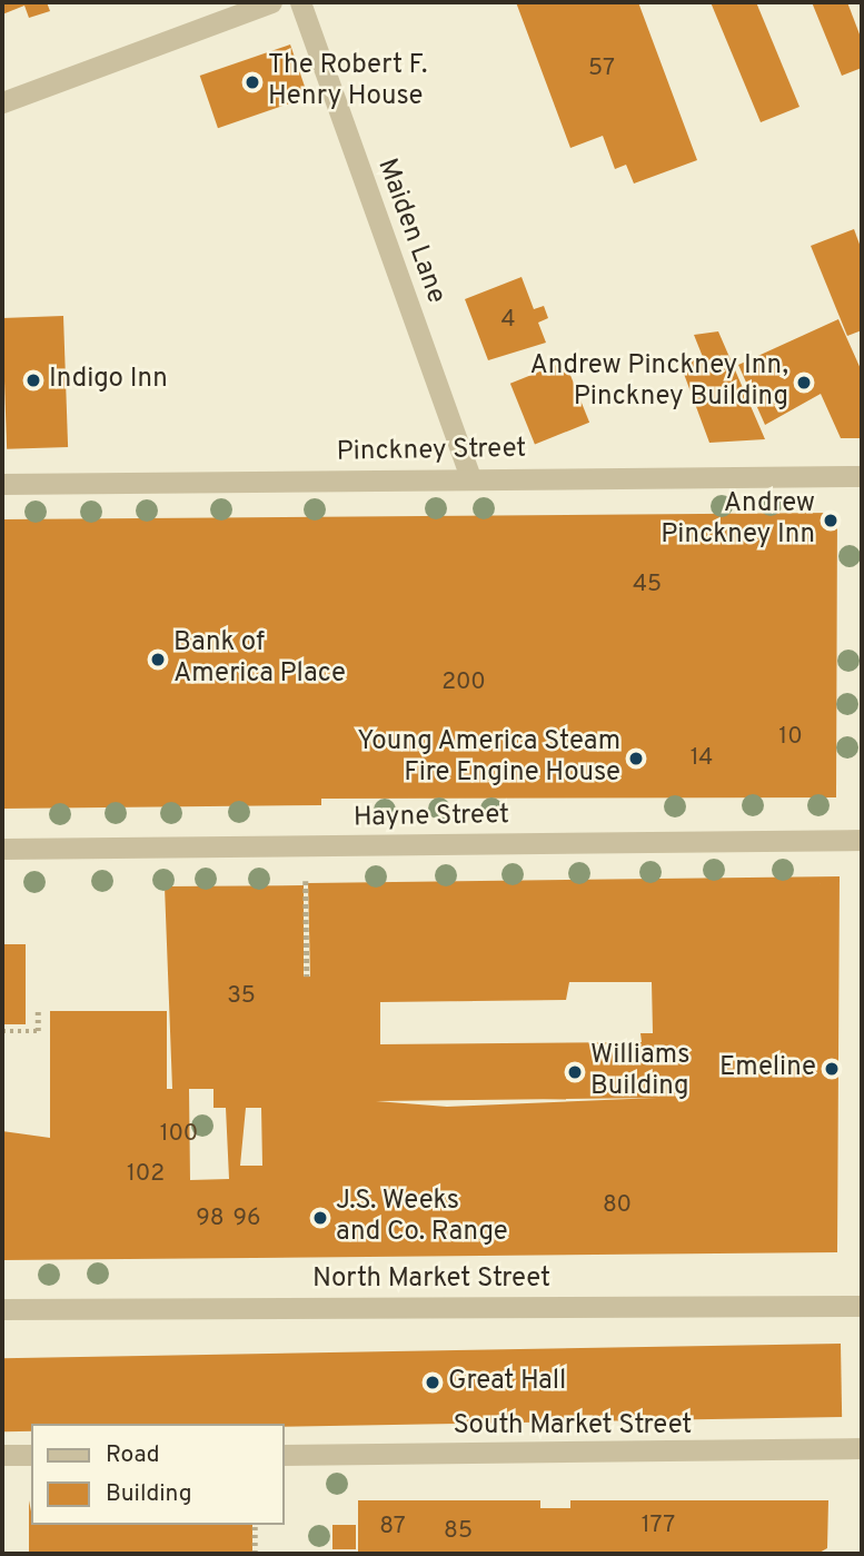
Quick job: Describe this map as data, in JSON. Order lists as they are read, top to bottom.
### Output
{
  "streets": {
    "street": [
      "Maiden Lane",
      "Pinckney Street",
      "Hayne Street",
      "North Market Street",
      "South Market Street"
    ]
  },
  "crossings": [
    ["Maiden Lane", "Pinckney Street"]
  ],
  "places": [
    "The Robert F. Henry House",
    "Indigo Inn",
    "Andrew Pinckney Inn, Pinckney Building",
    "Andrew Pinckney Inn",
    "Bank of America Place",
    "Young America Steam Fire Engine House",
    "Emeline",
    "Williams Building",
    "J.S. Weeks and Co. Range",
    "Great Hall"
  ],
  "house_numbers": [
    "57",
    "4",
    "45",
    "200",
    "10",
    "14",
    "35",
    "100",
    "102",
    "80",
    "98",
    "96",
    "177",
    "87",
    "85"
  ],
  "legend": ["Road", "Building"]
}
